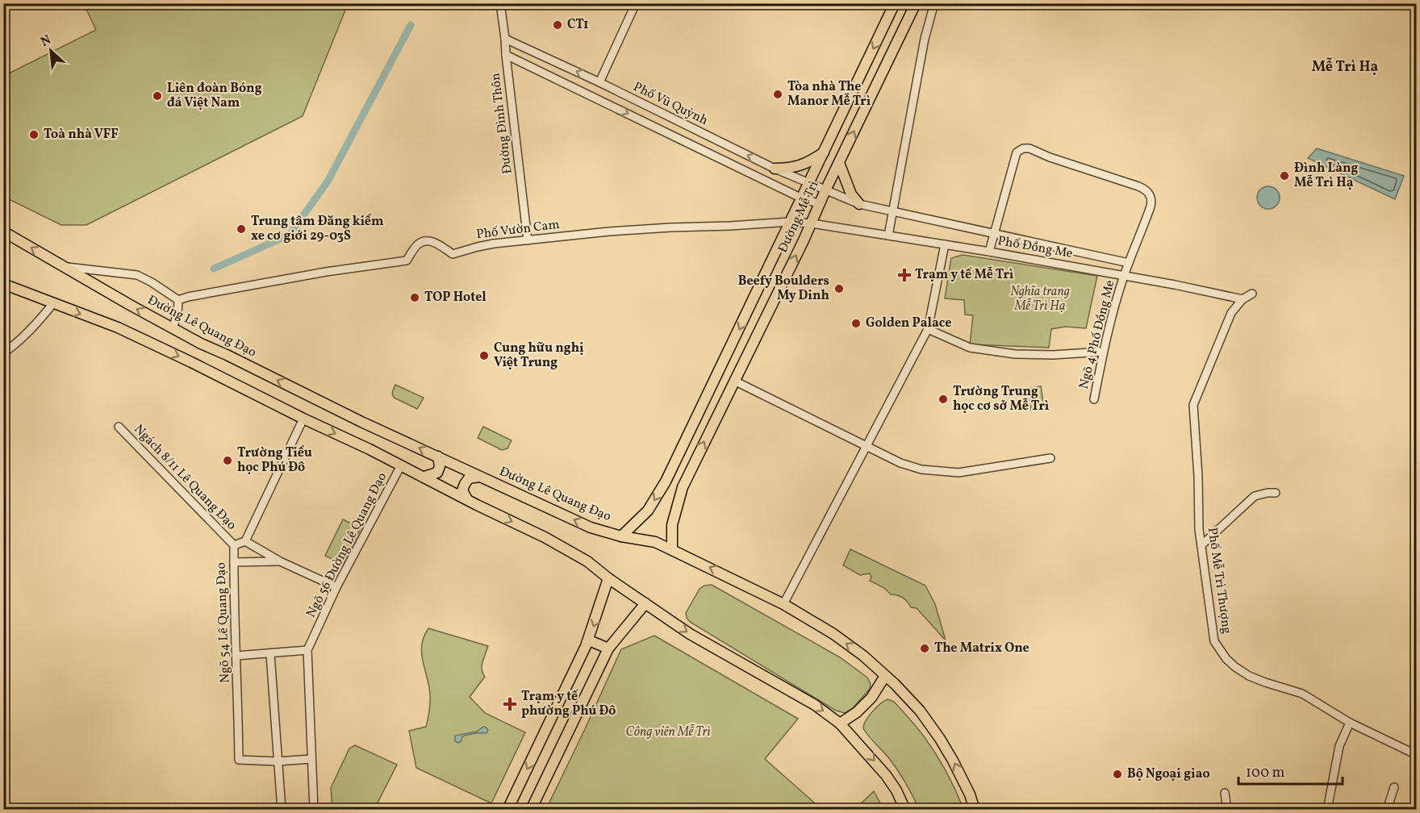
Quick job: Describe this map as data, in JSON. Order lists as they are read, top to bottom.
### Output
{
  "streets": {
    "main road": ["Đường Mễ Trì", "Đường Lê Quang Đạo"],
    "street": [
      "Phố Vũ Quỳnh",
      "Đường Đình Thôn",
      "Phố Vườn Cam",
      "Phố Đồng Me",
      "Ngõ 4 Phố Đồng Me",
      "Ngách 8/11 Lê Quang Đạo",
      "Ngõ 56 Đường Lê Quang Đạo",
      "Phố Mễ Trì Thượng",
      "Ngõ 54 Lê Quang Đạo"
    ]
  },
  "crossings": [
    ["Phố Vũ Quỳnh", "Đường Đình Thôn"],
    ["Phố Vũ Quỳnh", "Đường Mễ Trì"],
    ["Phố Vũ Quỳnh", "Phố Đồng Me"],
    ["Đường Đình Thôn", "Phố Vườn Cam"],
    ["Đường Mễ Trì", "Phố Vườn Cam"],
    ["Đường Mễ Trì", "Phố Đồng Me"],
    ["Đường Mễ Trì", "Đường Lê Quang Đạo"],
    ["Phố Vườn Cam", "Phố Đồng Me"],
    ["Phố Đồng Me", "Ngõ 4 Phố Đồng Me"],
    ["Phố Đồng Me", "Phố Mễ Trì Thượng"],
    ["Ngách 8/11 Lê Quang Đạo", "Ngõ 54 Lê Quang Đạo"]
  ],
  "districts": ["Mễ Trì Hạ"],
  "parks": ["Nghĩa trang Mễ Trì Hạ", "Công viên Mễ Trì"],
  "places": {
    "other": [
      "CT1",
      "Tòa nhà The Manor Mễ Trì",
      "Liên đoàn Bóng đá Việt Nam",
      "Toà nhà VFF",
      "Đình Làng Mễ Trì Hạ",
      "Trung tâm Đăng kiểm xe cơ giới 29-03S",
      "Beefy Boulders My Dinh",
      "TOP Hotel",
      "Golden Palace",
      "Cung hữu nghị Việt Trung",
      "Trường Trung học cơ sở Mễ Trì",
      "Trường Tiểu học Phú Đô",
      "The Matrix One",
      "Bộ Ngoại giao"
    ],
    "health": ["Trạm y tế Mễ Trì", "Trạm y tế phường Phú Đô"]
  },
  "scale_bar": "100 m",
  "north": "top left"
}
